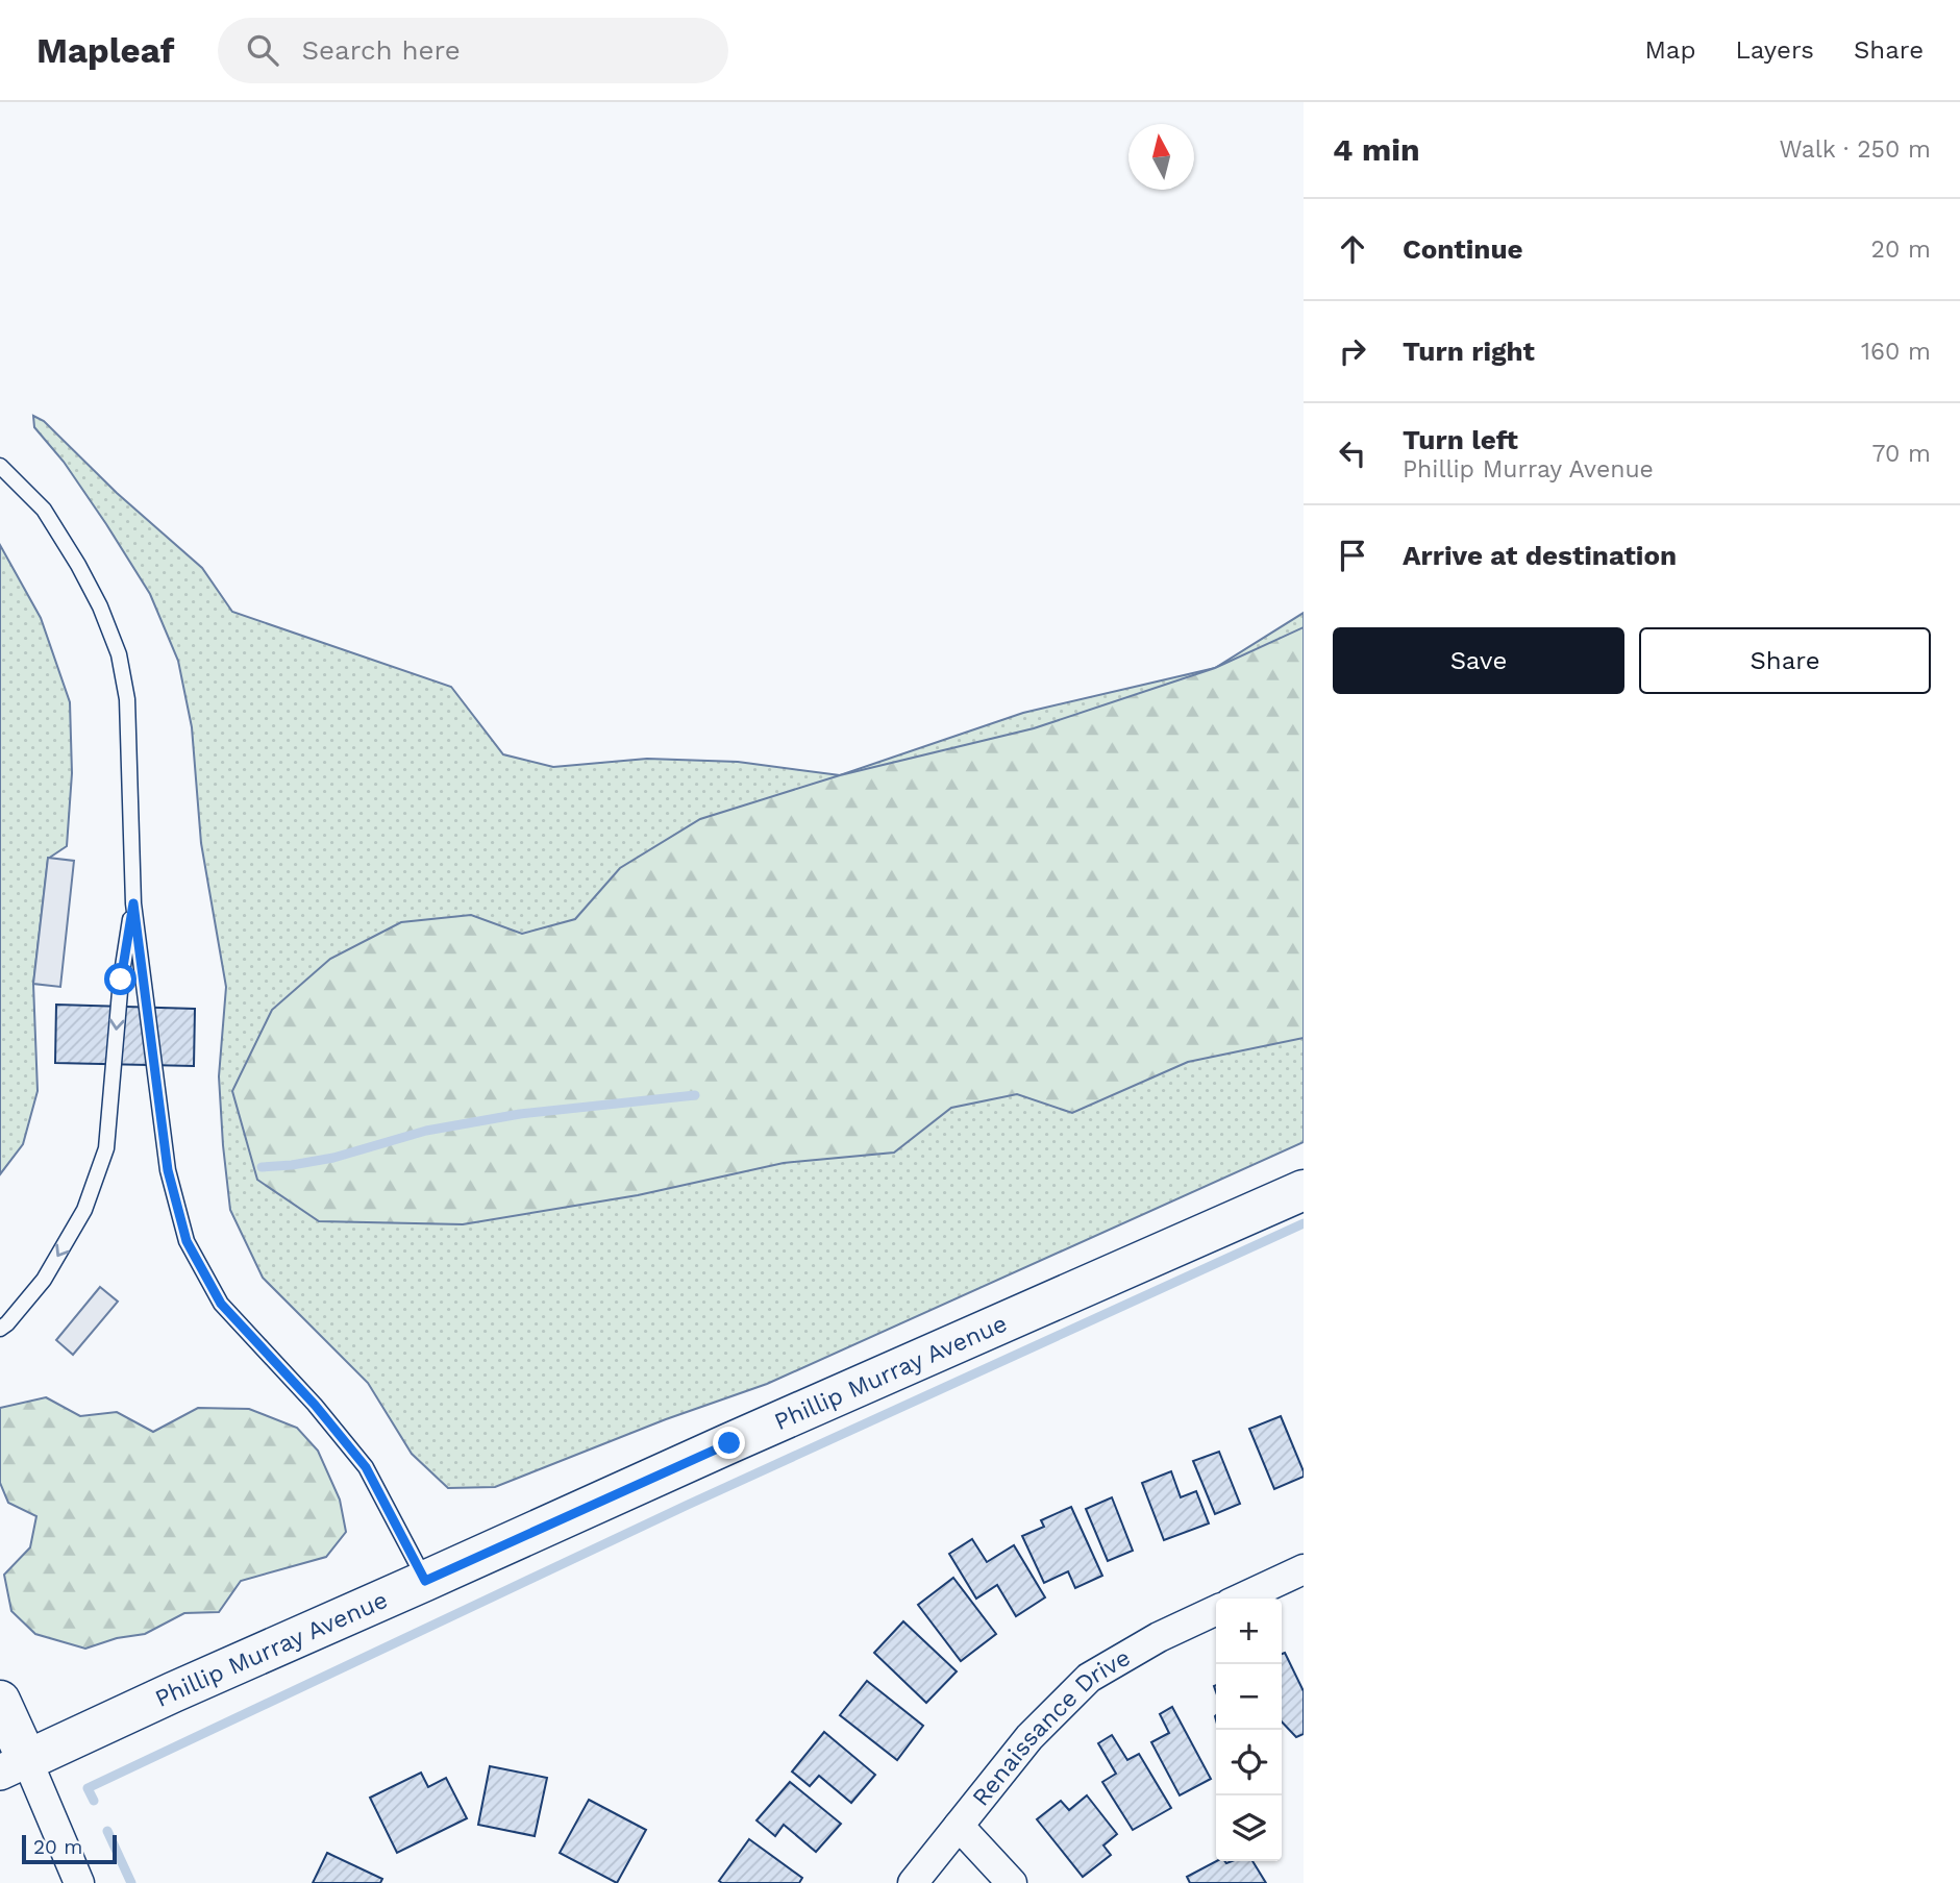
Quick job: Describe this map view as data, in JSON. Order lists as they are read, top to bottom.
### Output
{
  "streets": {
    "main road": ["Phillip Murray Avenue"],
    "street": ["Renaissance Drive"]
  },
  "scale_bar": "20 m",
  "north": "top",
  "page": {
    "header": "Mapleaf",
    "search": "Search here",
    "nav": ["Map", "Layers", "Share"],
    "heading": ["4 min", "Walk · 250 m"],
    "list": [
      ["Continue", "20 m"],
      ["Turn right", "160 m"],
      ["Turn left", "Phillip Murray Avenue", "70 m"],
      "Arrive at destination"
    ],
    "buttons": ["Save", "Share"],
    "map_buttons": ["+", "−"],
    "scale": "20 m"
  }
}
